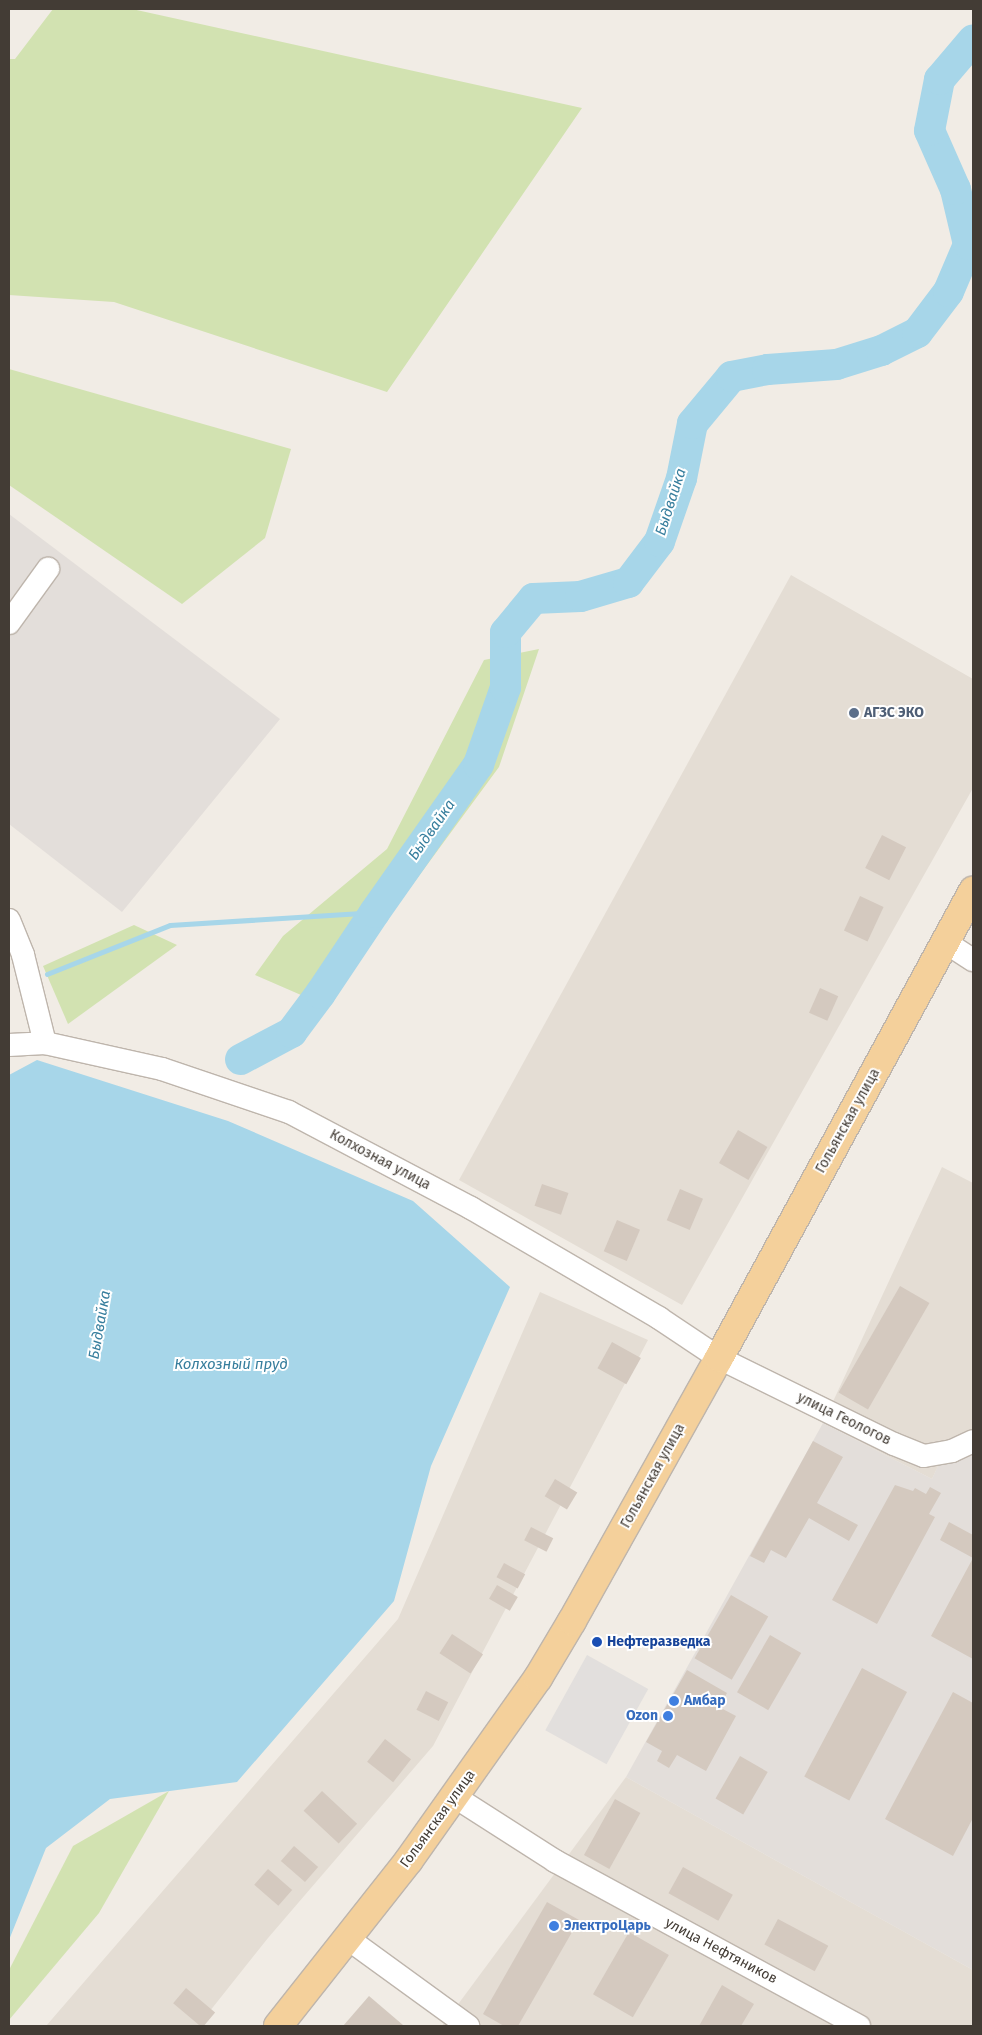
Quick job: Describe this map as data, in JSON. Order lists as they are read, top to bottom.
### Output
{
  "streets": {
    "main road": ["Гольянская улица"],
    "street": ["Колхозная улица", "улица Геологов", "улица Нефтяников"]
  },
  "crossings": [
    ["Гольянская улица", "Колхозная улица"],
    ["Гольянская улица", "улица Геологов"],
    ["Гольянская улица", "улица Нефтяников"],
    ["Колхозная улица", "улица Геологов"]
  ],
  "water": ["Быдвайка", "Колхозный пруд"],
  "places": [
    "АГЗС ЭКО",
    "Нефтеразведка",
    "Амбар",
    "Ozon",
    "ЭлектроЦарь"
  ]
}
